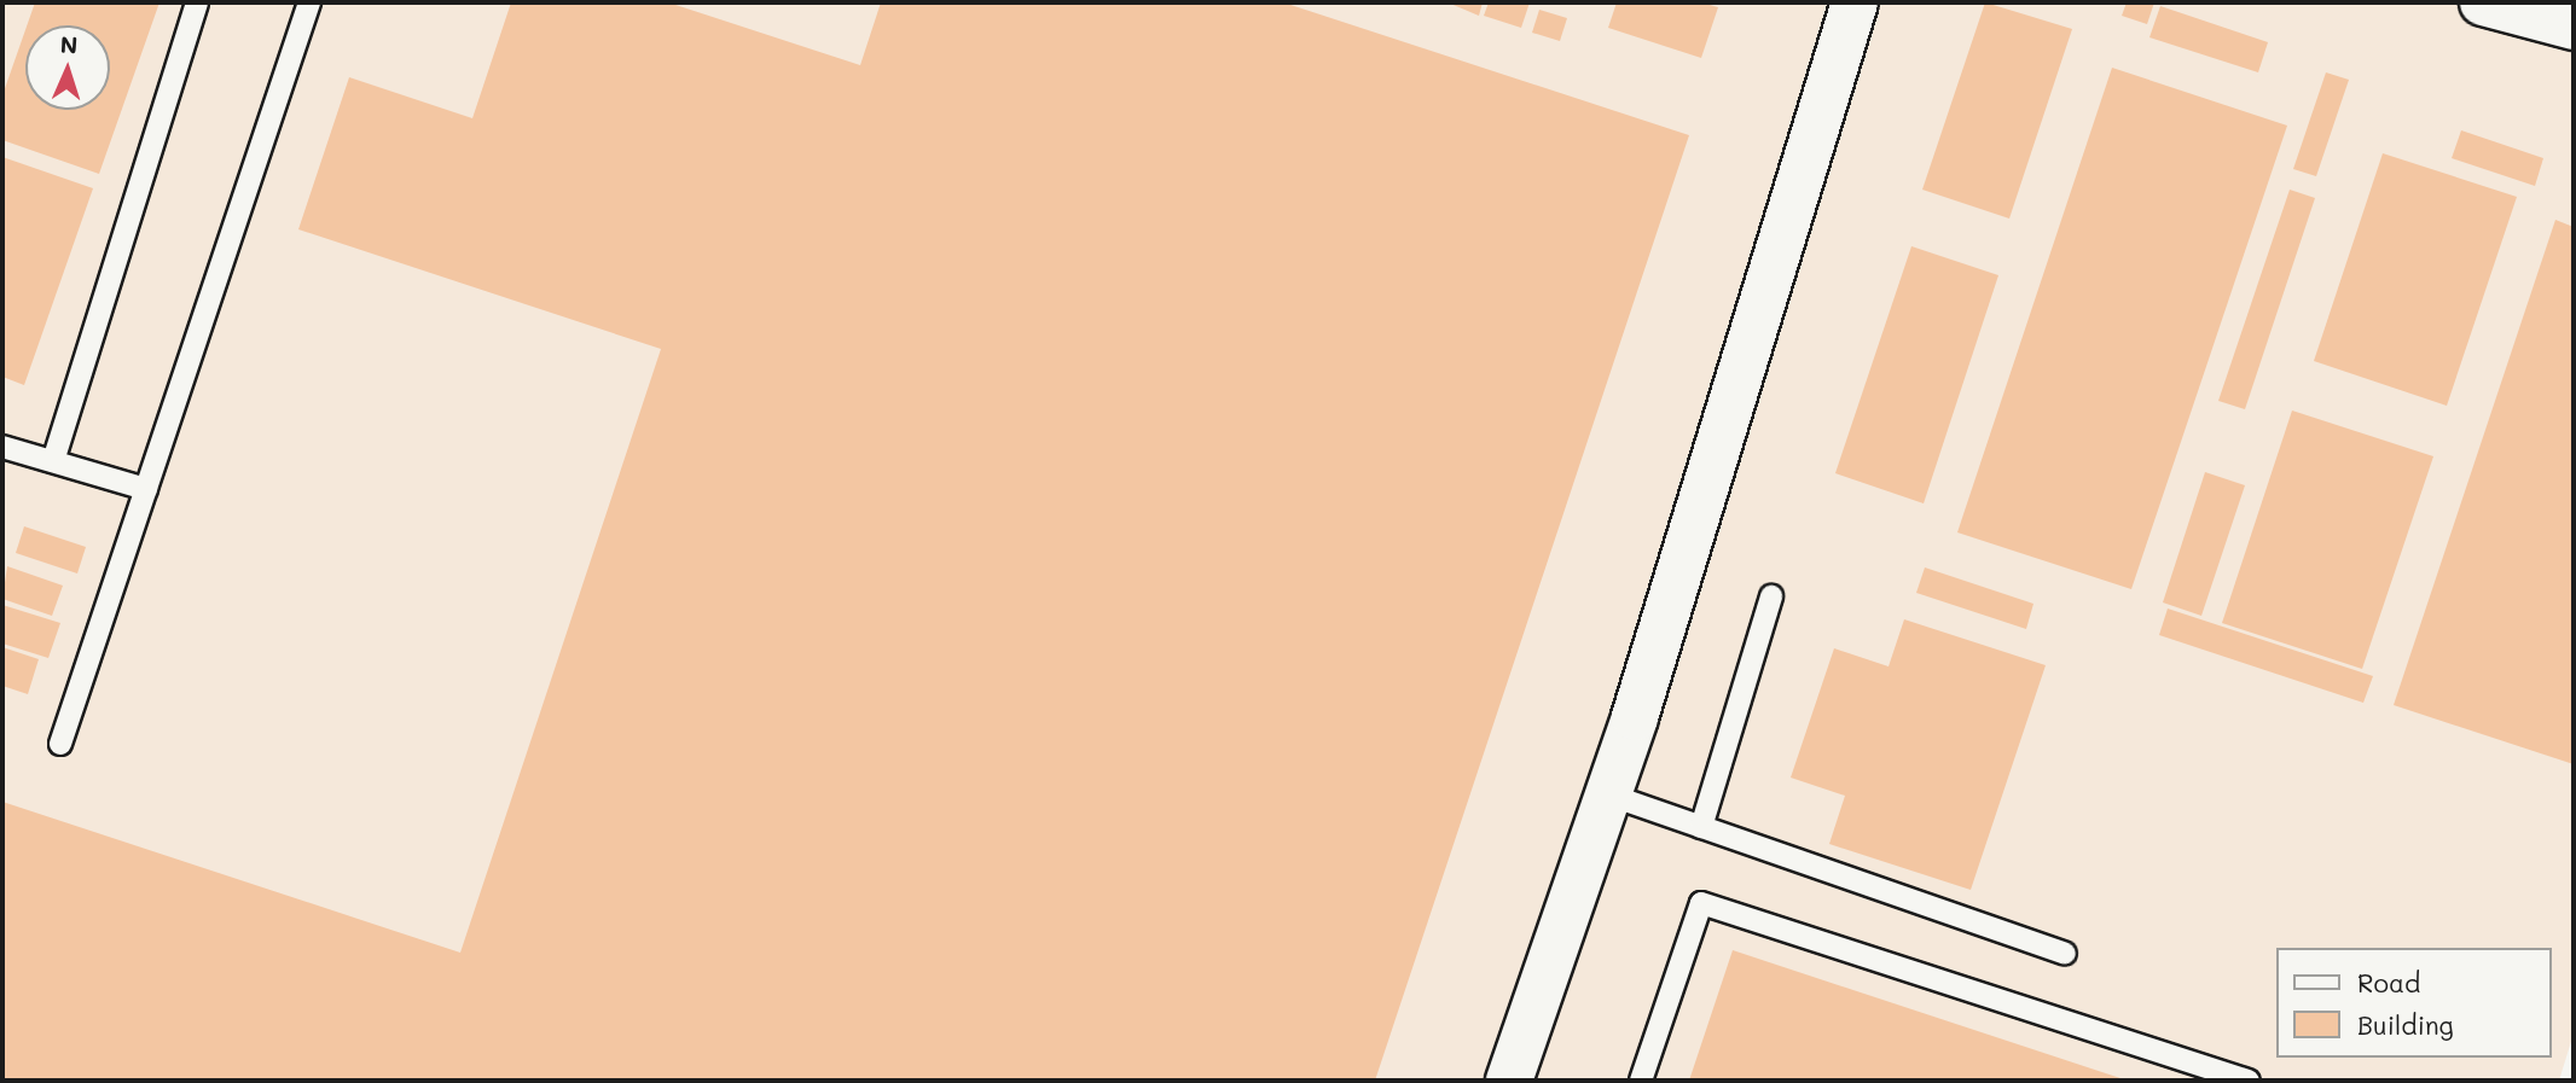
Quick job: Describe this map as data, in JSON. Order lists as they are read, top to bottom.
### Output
{
  "legend": ["Road", "Building"],
  "north": "top"
}
